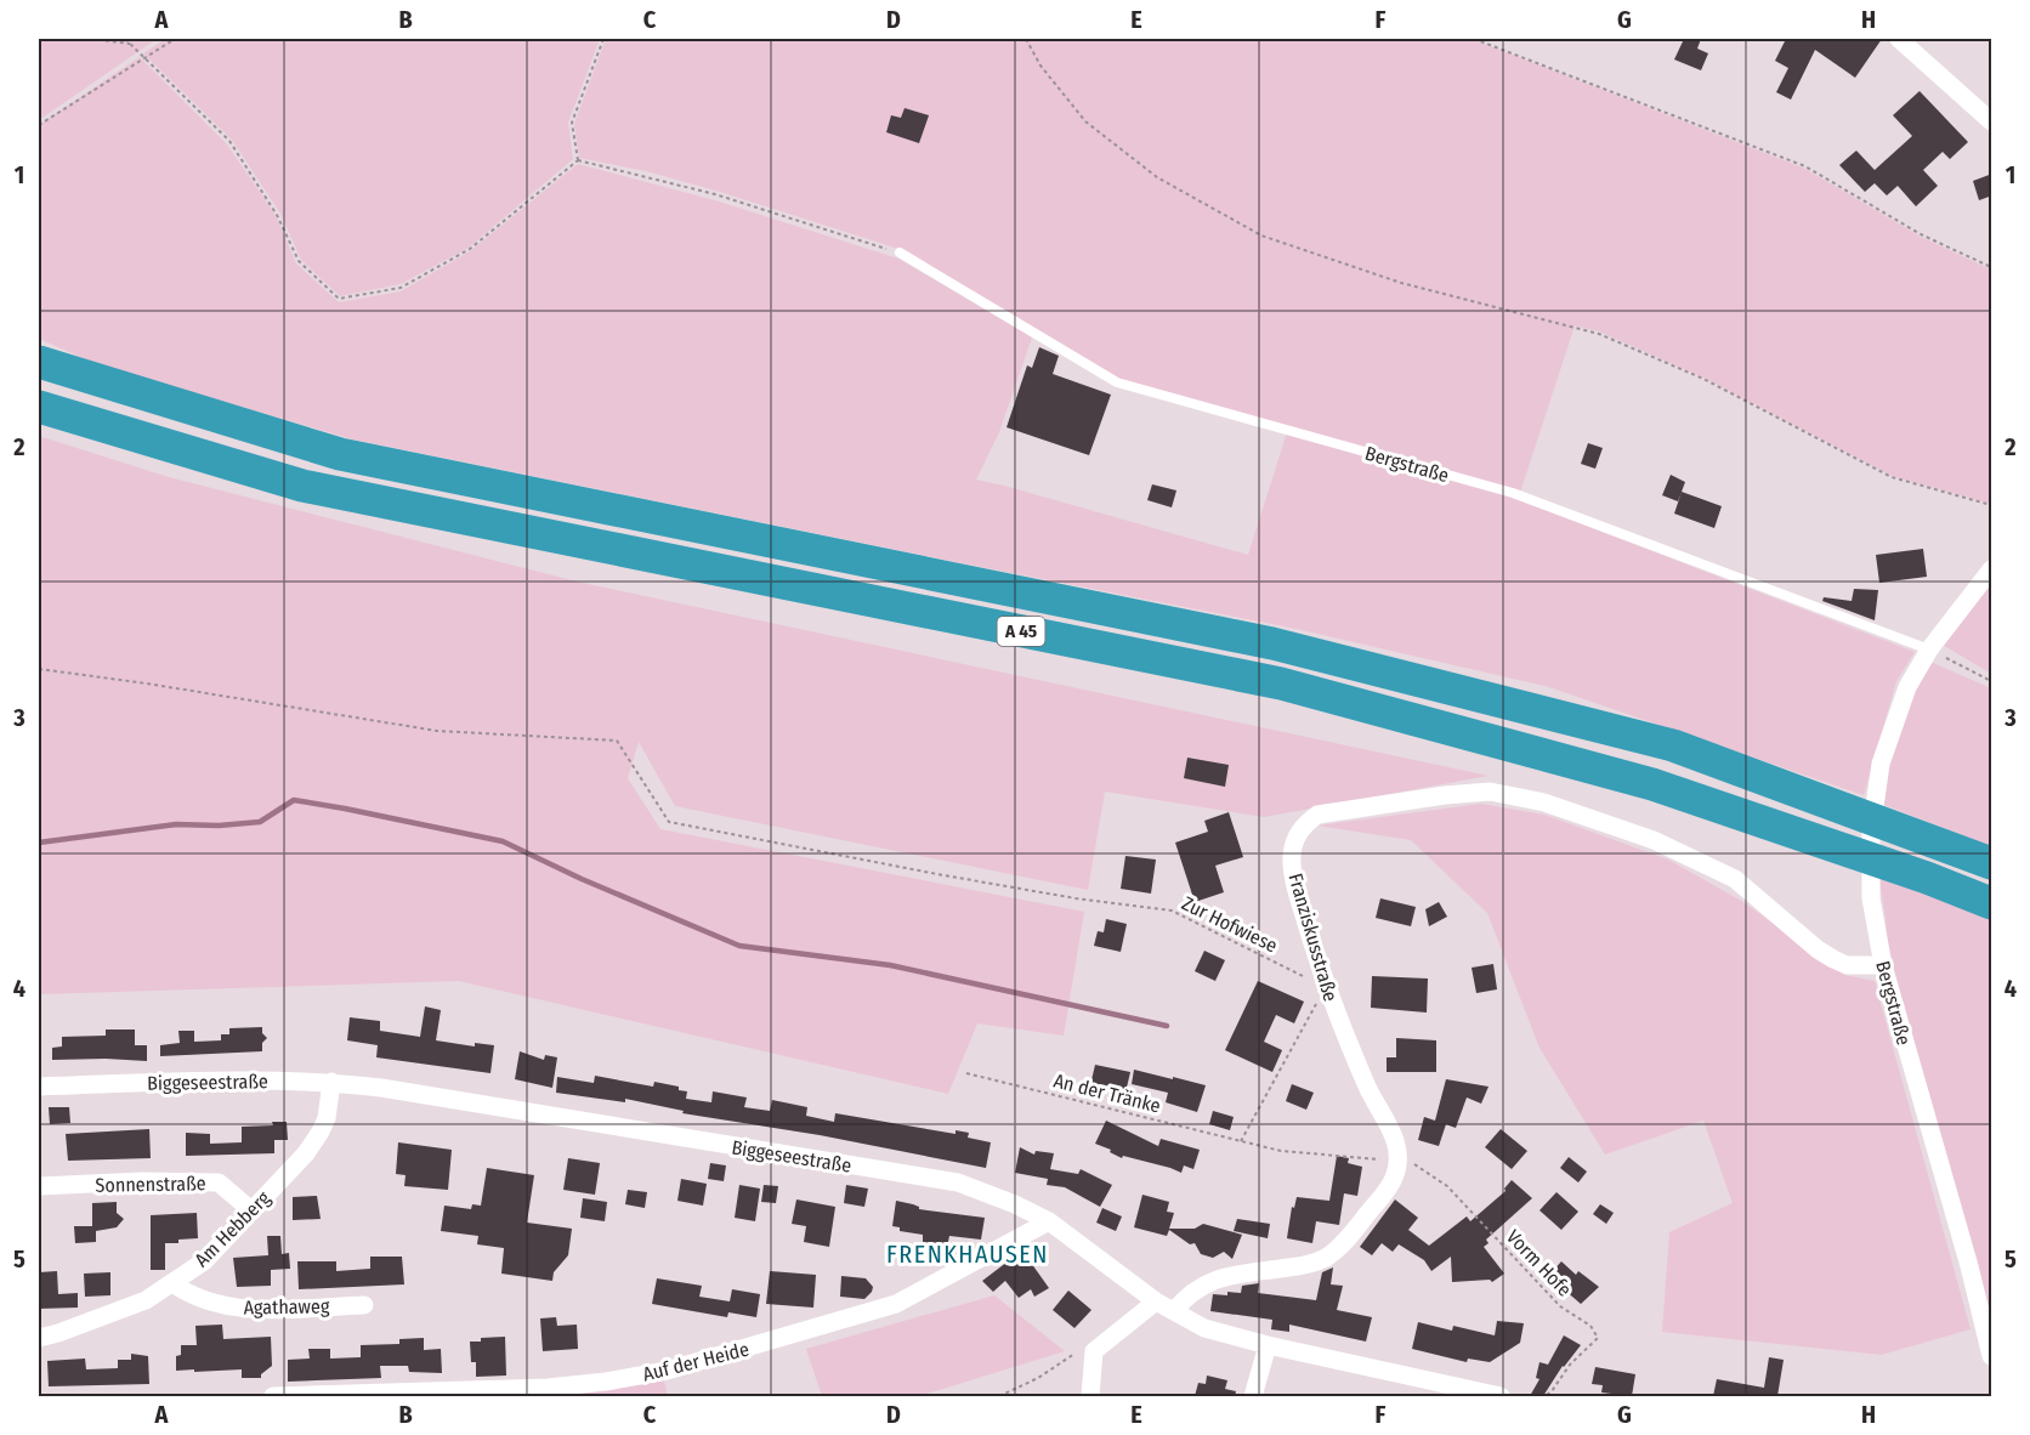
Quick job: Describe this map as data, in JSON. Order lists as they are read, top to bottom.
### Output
{
  "streets": {
    "highway": ["A 45"],
    "street": [
      "Bergstraße",
      "Franziskusstraße",
      "Biggeseestraße",
      "Sonnenstraße",
      "Am Hebberg",
      "Agathaweg",
      "Auf der Heide"
    ],
    "path": ["Zur Hofwiese", "An der Tränke", "Vorm Hofe"]
  },
  "crossings": [
    ["Bergstraße", "Franziskusstraße"],
    ["Zur Hofwiese", "Franziskusstraße"],
    ["Franziskusstraße", "An der Tränke"],
    ["Franziskusstraße", "Vorm Hofe"],
    ["Biggeseestraße", "Am Hebberg"],
    ["Biggeseestraße", "Auf der Heide"],
    ["An der Tränke", "Vorm Hofe"],
    ["Sonnenstraße", "Am Hebberg"],
    ["Am Hebberg", "Agathaweg"]
  ],
  "districts": ["FRENKHAUSEN"],
  "grid": {
    "columns": [
      "A",
      "B",
      "C",
      "D",
      "E",
      "F",
      "G",
      "H"
    ],
    "rows": [
      "1",
      "2",
      "3",
      "4",
      "5"
    ]
  }
}
